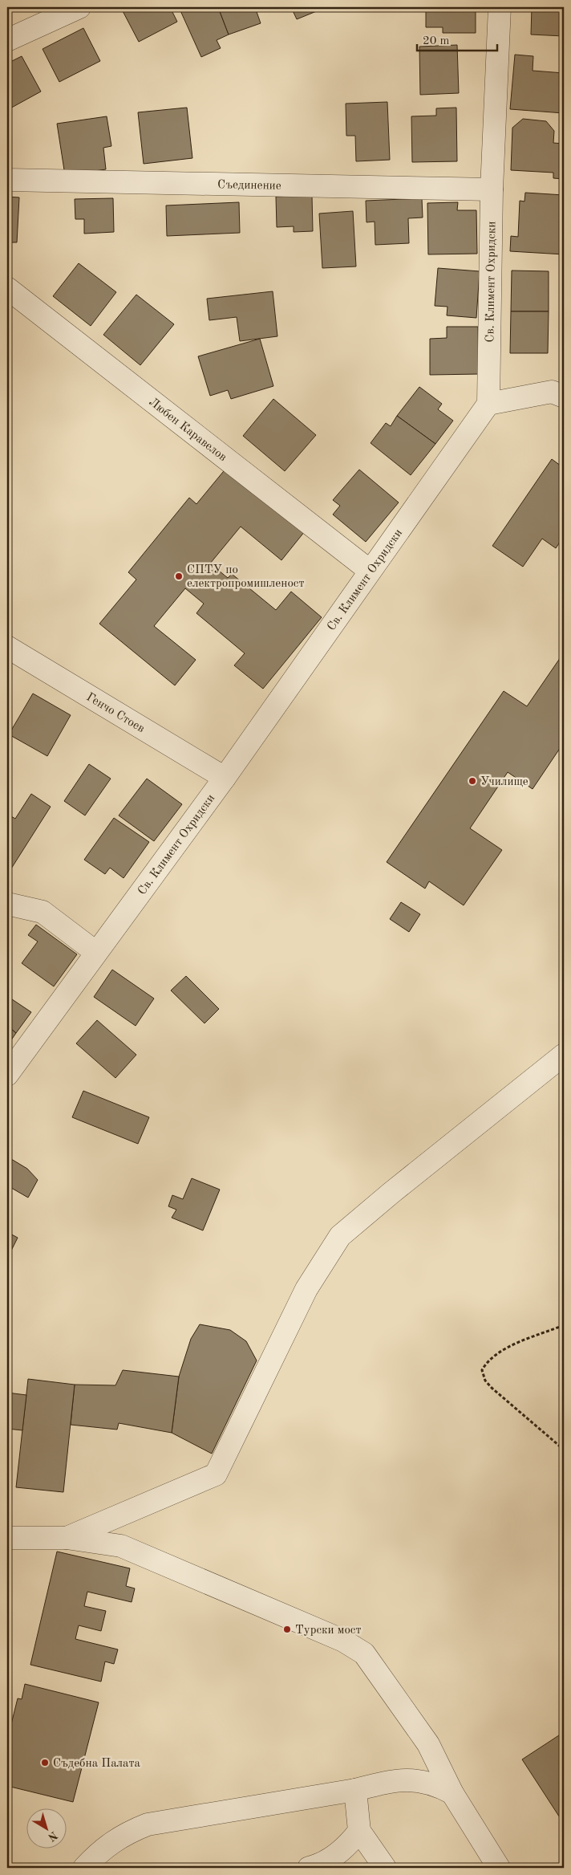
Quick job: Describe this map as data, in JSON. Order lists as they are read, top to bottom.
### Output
{
  "streets": {
    "street": [
      "Съединение",
      "Св. Климент Охридски",
      "Любен Каравелов",
      "Генчо Стоев"
    ]
  },
  "crossings": [
    ["Съединение", "Св. Климент Охридски"],
    ["Св. Климент Охридски", "Любен Каравелов"],
    ["Св. Климент Охридски", "Генчо Стоев"]
  ],
  "places": [
    "СПТУ по електропромишленост",
    "Училище",
    "Турски мост",
    "Съдебна Палата"
  ],
  "scale_bar": "20 m",
  "north": "bottom right"
}
